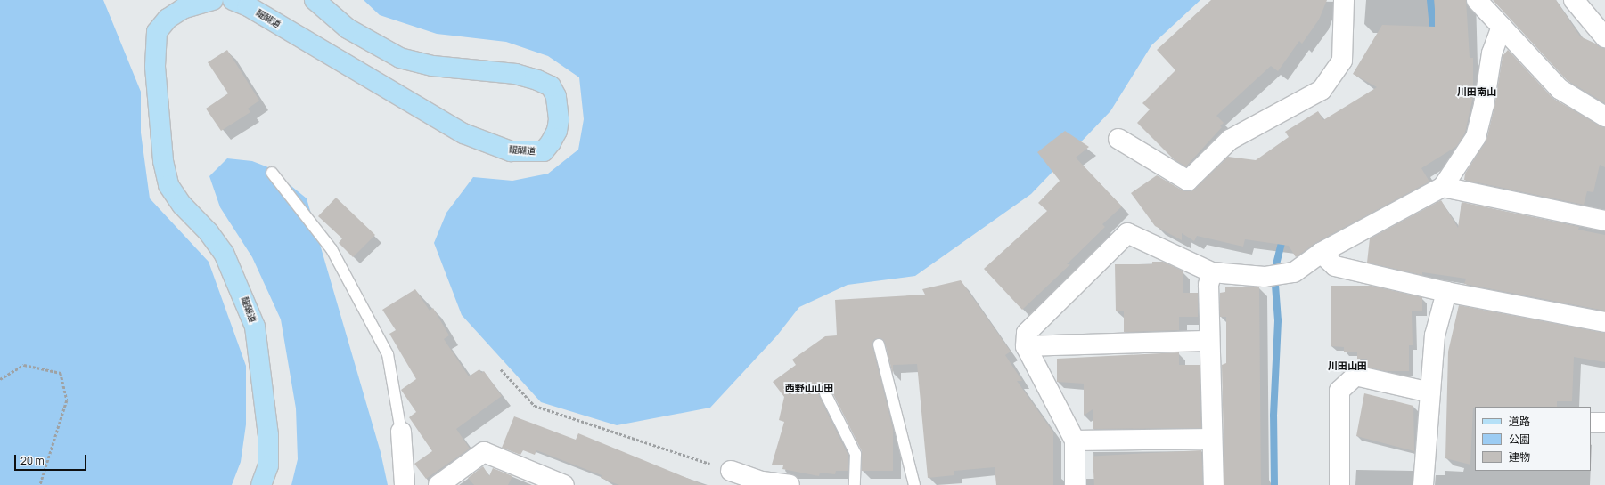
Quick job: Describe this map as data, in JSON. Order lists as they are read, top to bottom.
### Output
{
  "streets": {
    "main road": ["醍醐道"]
  },
  "districts": ["川田南山", "川田山田", "西野山山田"],
  "legend": ["道路", "公園", "建物"],
  "scale_bar": "20 m"
}
